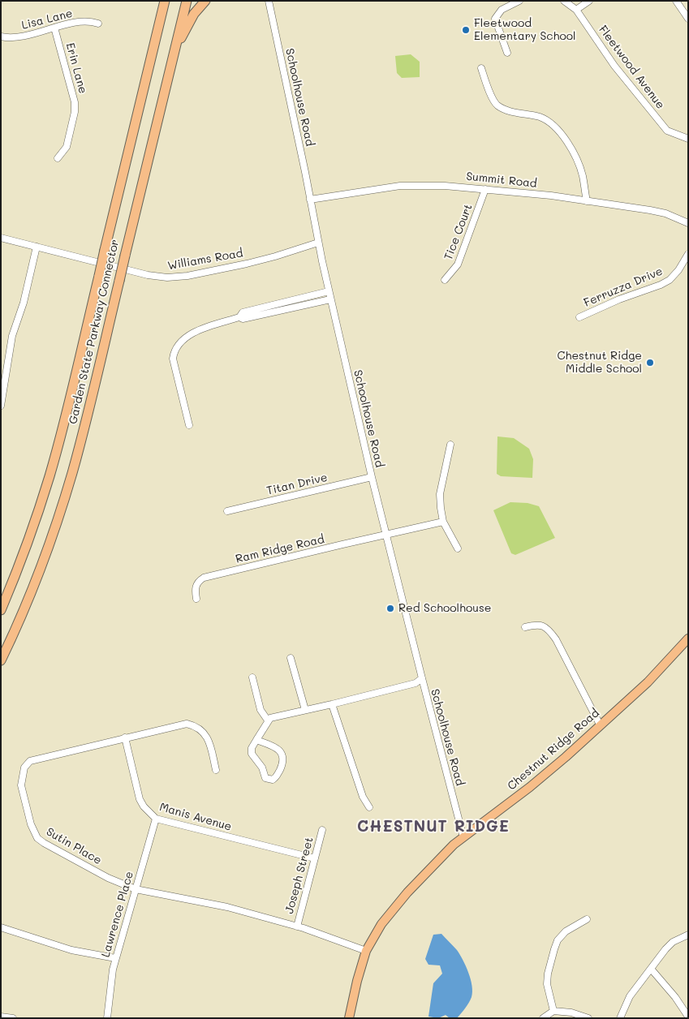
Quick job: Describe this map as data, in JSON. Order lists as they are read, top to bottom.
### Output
{
  "streets": {
    "highway": ["Garden State Parkway Connector"],
    "main road": ["Chestnut Ridge Road"],
    "street": [
      "Lisa Lane",
      "Fleetwood Avenue",
      "Erin Lane",
      "Schoolhouse Road",
      "Summit Road",
      "Tice Court",
      "Williams Road",
      "Ferruzza Drive",
      "Titan Drive",
      "Ram Ridge Road",
      "Manis Avenue",
      "Sutin Place",
      "Joseph Street",
      "Lawrence Place"
    ]
  },
  "crossings": [
    ["Lisa Lane", "Erin Lane"],
    ["Schoolhouse Road", "Summit Road"],
    ["Schoolhouse Road", "Williams Road"],
    ["Schoolhouse Road", "Titan Drive"],
    ["Schoolhouse Road", "Ram Ridge Road"],
    ["Schoolhouse Road", "Chestnut Ridge Road"],
    ["Summit Road", "Tice Court"],
    ["Chestnut Ridge Road", "Sutin Place"],
    ["Manis Avenue", "Sutin Place"],
    ["Manis Avenue", "Joseph Street"],
    ["Manis Avenue", "Lawrence Place"],
    ["Sutin Place", "Joseph Street"],
    ["Sutin Place", "Lawrence Place"]
  ],
  "districts": ["CHESTNUT RIDGE"],
  "places": ["Fleetwood Elementary School", "Chestnut Ridge Middle School", "Red Schoolhouse"]
}
